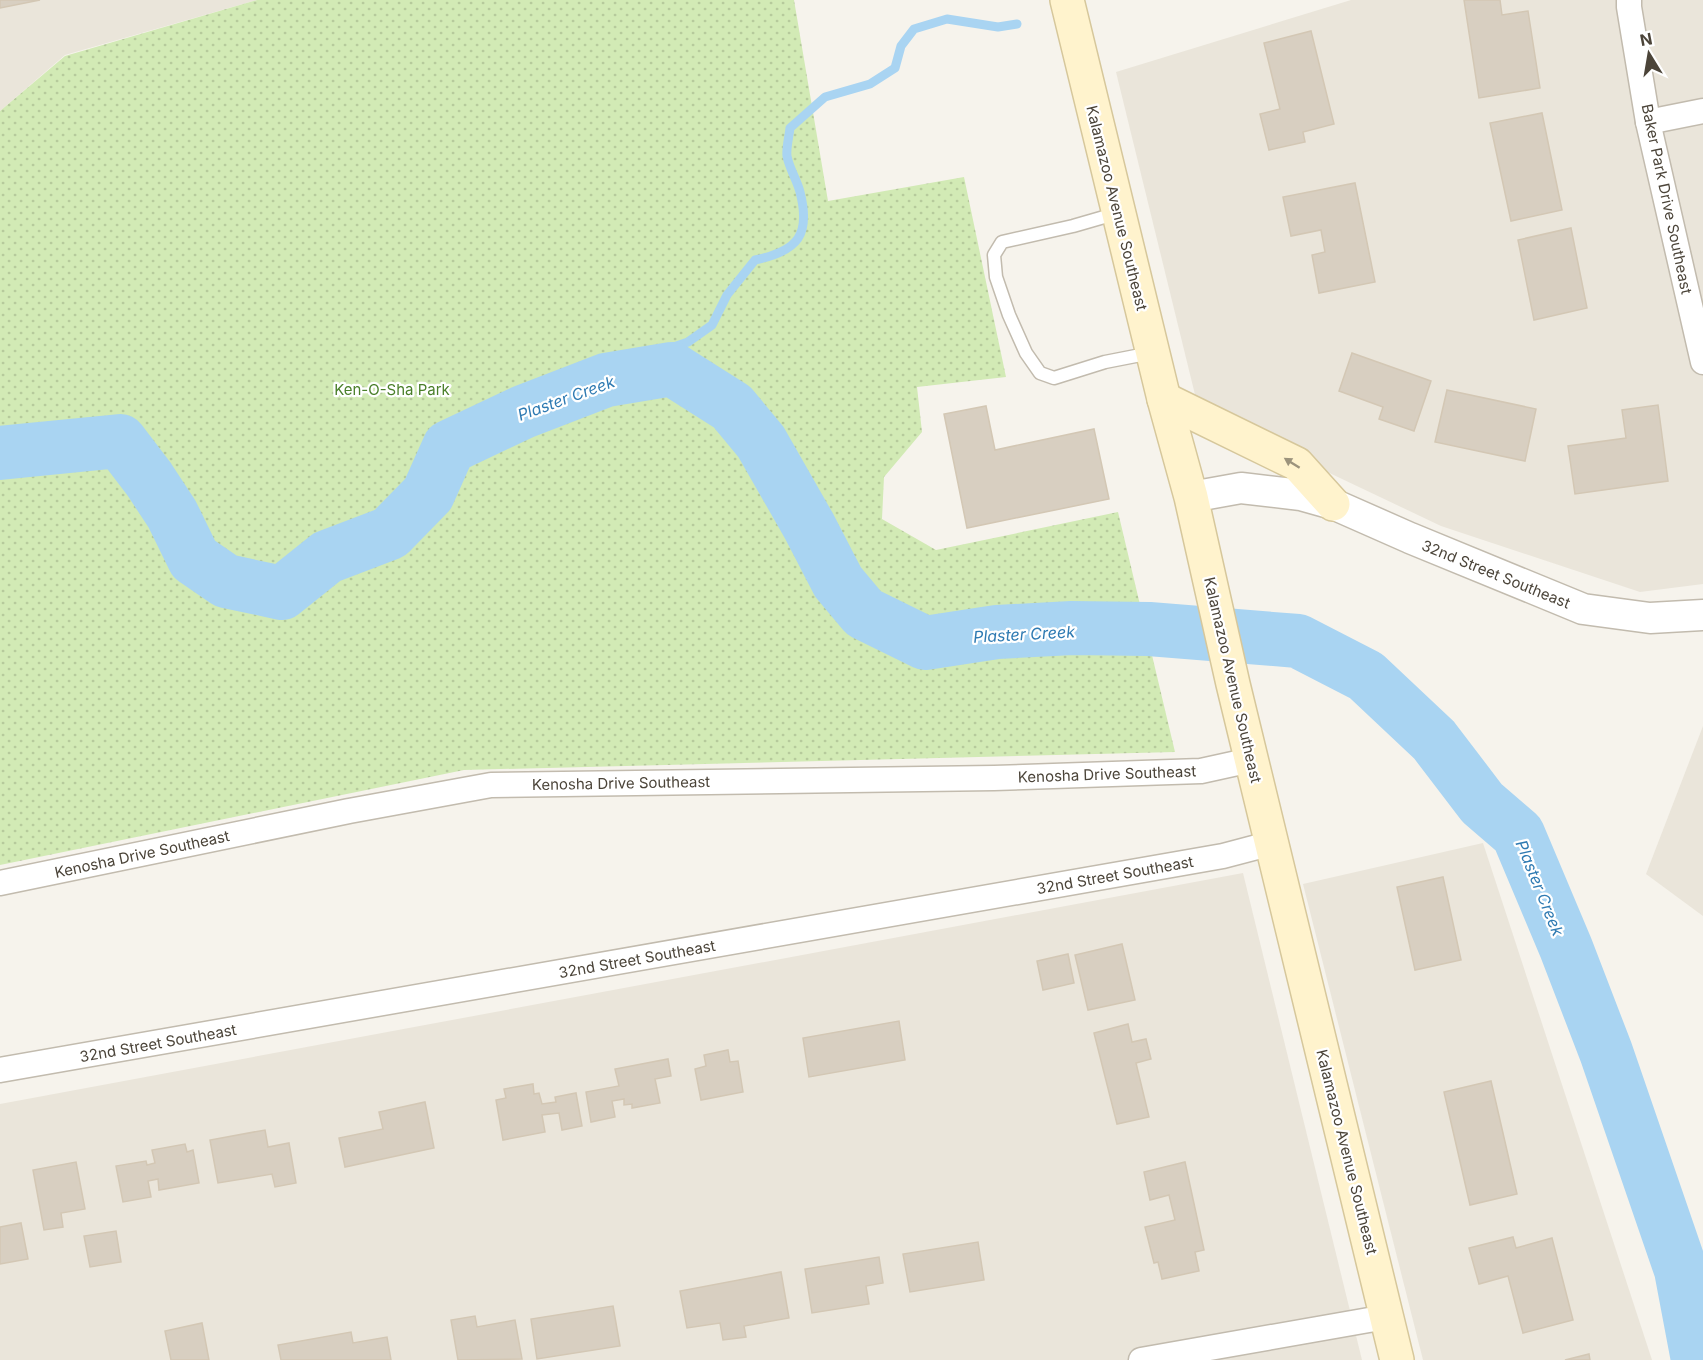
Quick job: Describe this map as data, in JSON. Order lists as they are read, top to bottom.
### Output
{
  "streets": {
    "main road": ["Kalamazoo Avenue Southeast"],
    "street": ["Baker Park Drive Southeast", "32nd Street Southeast", "Kenosha Drive Southeast"]
  },
  "crossings": [
    ["Kalamazoo Avenue Southeast", "32nd Street Southeast"],
    ["Kalamazoo Avenue Southeast", "Kenosha Drive Southeast"]
  ],
  "water": ["Plaster Creek"],
  "parks": ["Ken-O-Sha Park"],
  "north": "top"
}
